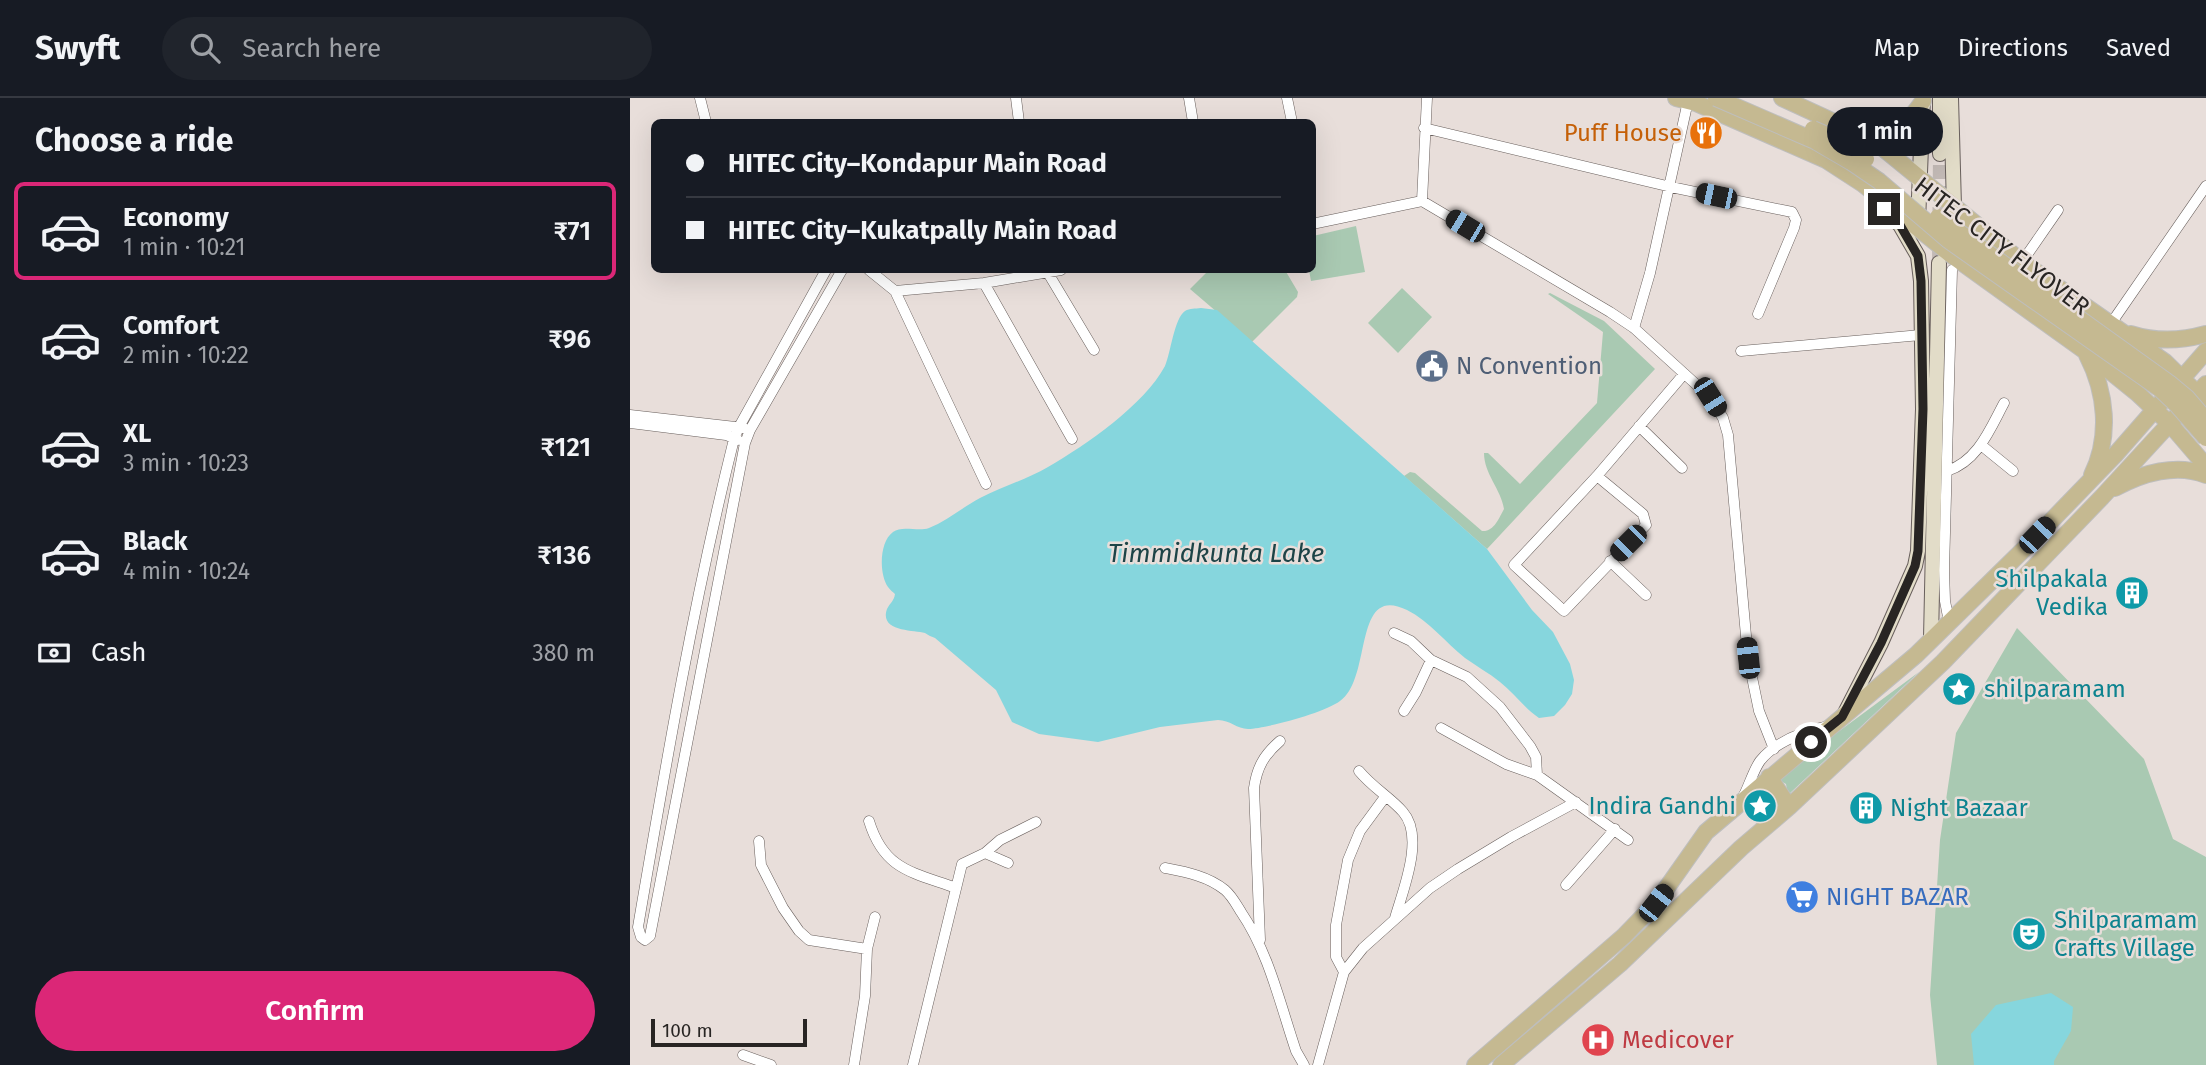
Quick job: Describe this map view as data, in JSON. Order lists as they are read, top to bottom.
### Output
{
  "streets": {
    "main road": ["HITEC CITY FLYOVER"]
  },
  "water": ["Timmidkunta Lake"],
  "places": {
    "restaurant": ["Puff House"],
    "public building": ["N Convention"],
    "building": ["Shilpakala Vedika", "Night Bazaar"],
    "place": ["shilparamam", "Indira Gandhi"],
    "supermarket": ["NIGHT BAZAR"],
    "theatre": ["Shilparamam Crafts Village"],
    "hospital": ["Medicover"]
  },
  "scale_bar": "100 m",
  "page": {
    "header": "Swyft",
    "search": "Search here",
    "nav": ["Map", "Directions", "Saved"],
    "heading": "Choose a ride",
    "bubble": "1 min",
    "banner": ["HITEC City–Kondapur Main Road", "HITEC City–Kukatpally Main Road"],
    "list": [
      {
        "name": "Economy",
        "note": "1 min · 10:21",
        "value": "₹71"
      },
      {
        "name": "Comfort",
        "note": "2 min · 10:22",
        "value": "₹96"
      },
      {
        "name": "XL",
        "note": "3 min · 10:23",
        "value": "₹121"
      },
      {
        "name": "Black",
        "note": "4 min · 10:24",
        "value": "₹136"
      }
    ],
    "pay": ["Cash", "380 m"],
    "buttons": "Confirm",
    "scale": "100 m"
  }
}
